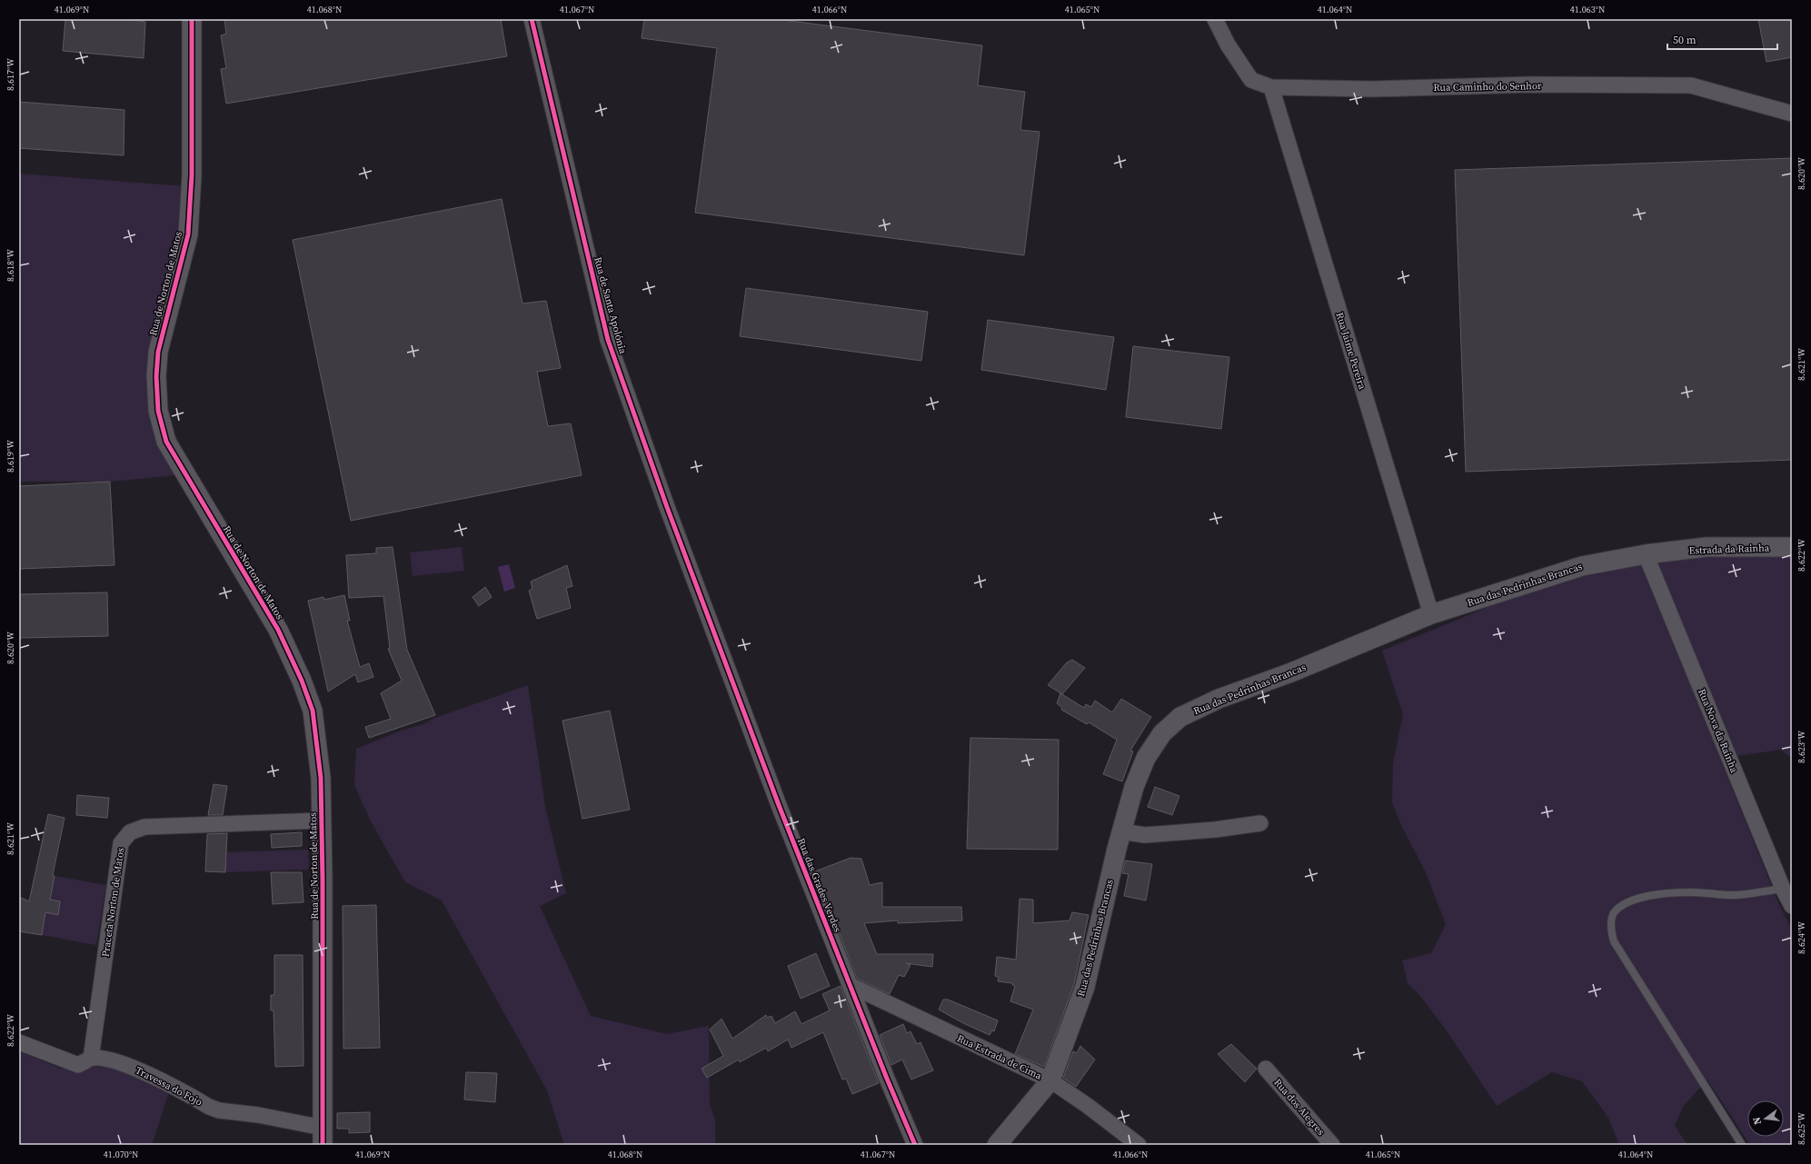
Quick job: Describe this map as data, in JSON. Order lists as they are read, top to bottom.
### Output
{
  "streets": {
    "street": [
      "Rua Caminho do Senhor",
      "Rua de Norton de Matos",
      "Rua de Santa Apolónia",
      "Rua Jaime Pereira",
      "Estrada da Rainha",
      "Rua das Pedrinhas Brancas",
      "Rua Nova da Rainha",
      "Rua das Grades Verdes",
      "Praceta Norton de Matos",
      "Rua Estrada de Cima",
      "Travessa do Fojo",
      "Rua dos Alegres"
    ]
  },
  "crossings": [
    ["Rua Caminho do Senhor", "Rua Jaime Pereira"],
    ["Rua de Norton de Matos", "Praceta Norton de Matos"],
    ["Rua de Norton de Matos", "Travessa do Fojo"],
    ["Rua de Santa Apolónia", "Rua das Grades Verdes"],
    ["Rua Jaime Pereira", "Rua das Pedrinhas Brancas"],
    ["Estrada da Rainha", "Rua das Pedrinhas Brancas"],
    ["Estrada da Rainha", "Rua Nova da Rainha"],
    ["Rua das Pedrinhas Brancas", "Rua Nova da Rainha"],
    ["Rua das Pedrinhas Brancas", "Rua Estrada de Cima"],
    ["Rua das Grades Verdes", "Rua Estrada de Cima"],
    ["Praceta Norton de Matos", "Travessa do Fojo"]
  ],
  "scale_bar": "50 m",
  "north": "left",
  "coordinates": [
    "41.069°N",
    "41.068°N",
    "41.067°N",
    "41.066°N",
    "41.065°N",
    "41.064°N",
    "41.063°N",
    "8.617°W",
    "8.620°W",
    "8.618°W",
    "8.621°W",
    "8.619°W",
    "8.622°W",
    "8.623°W",
    "8.624°W",
    "8.625°W",
    "41.070°N"
  ]
}
